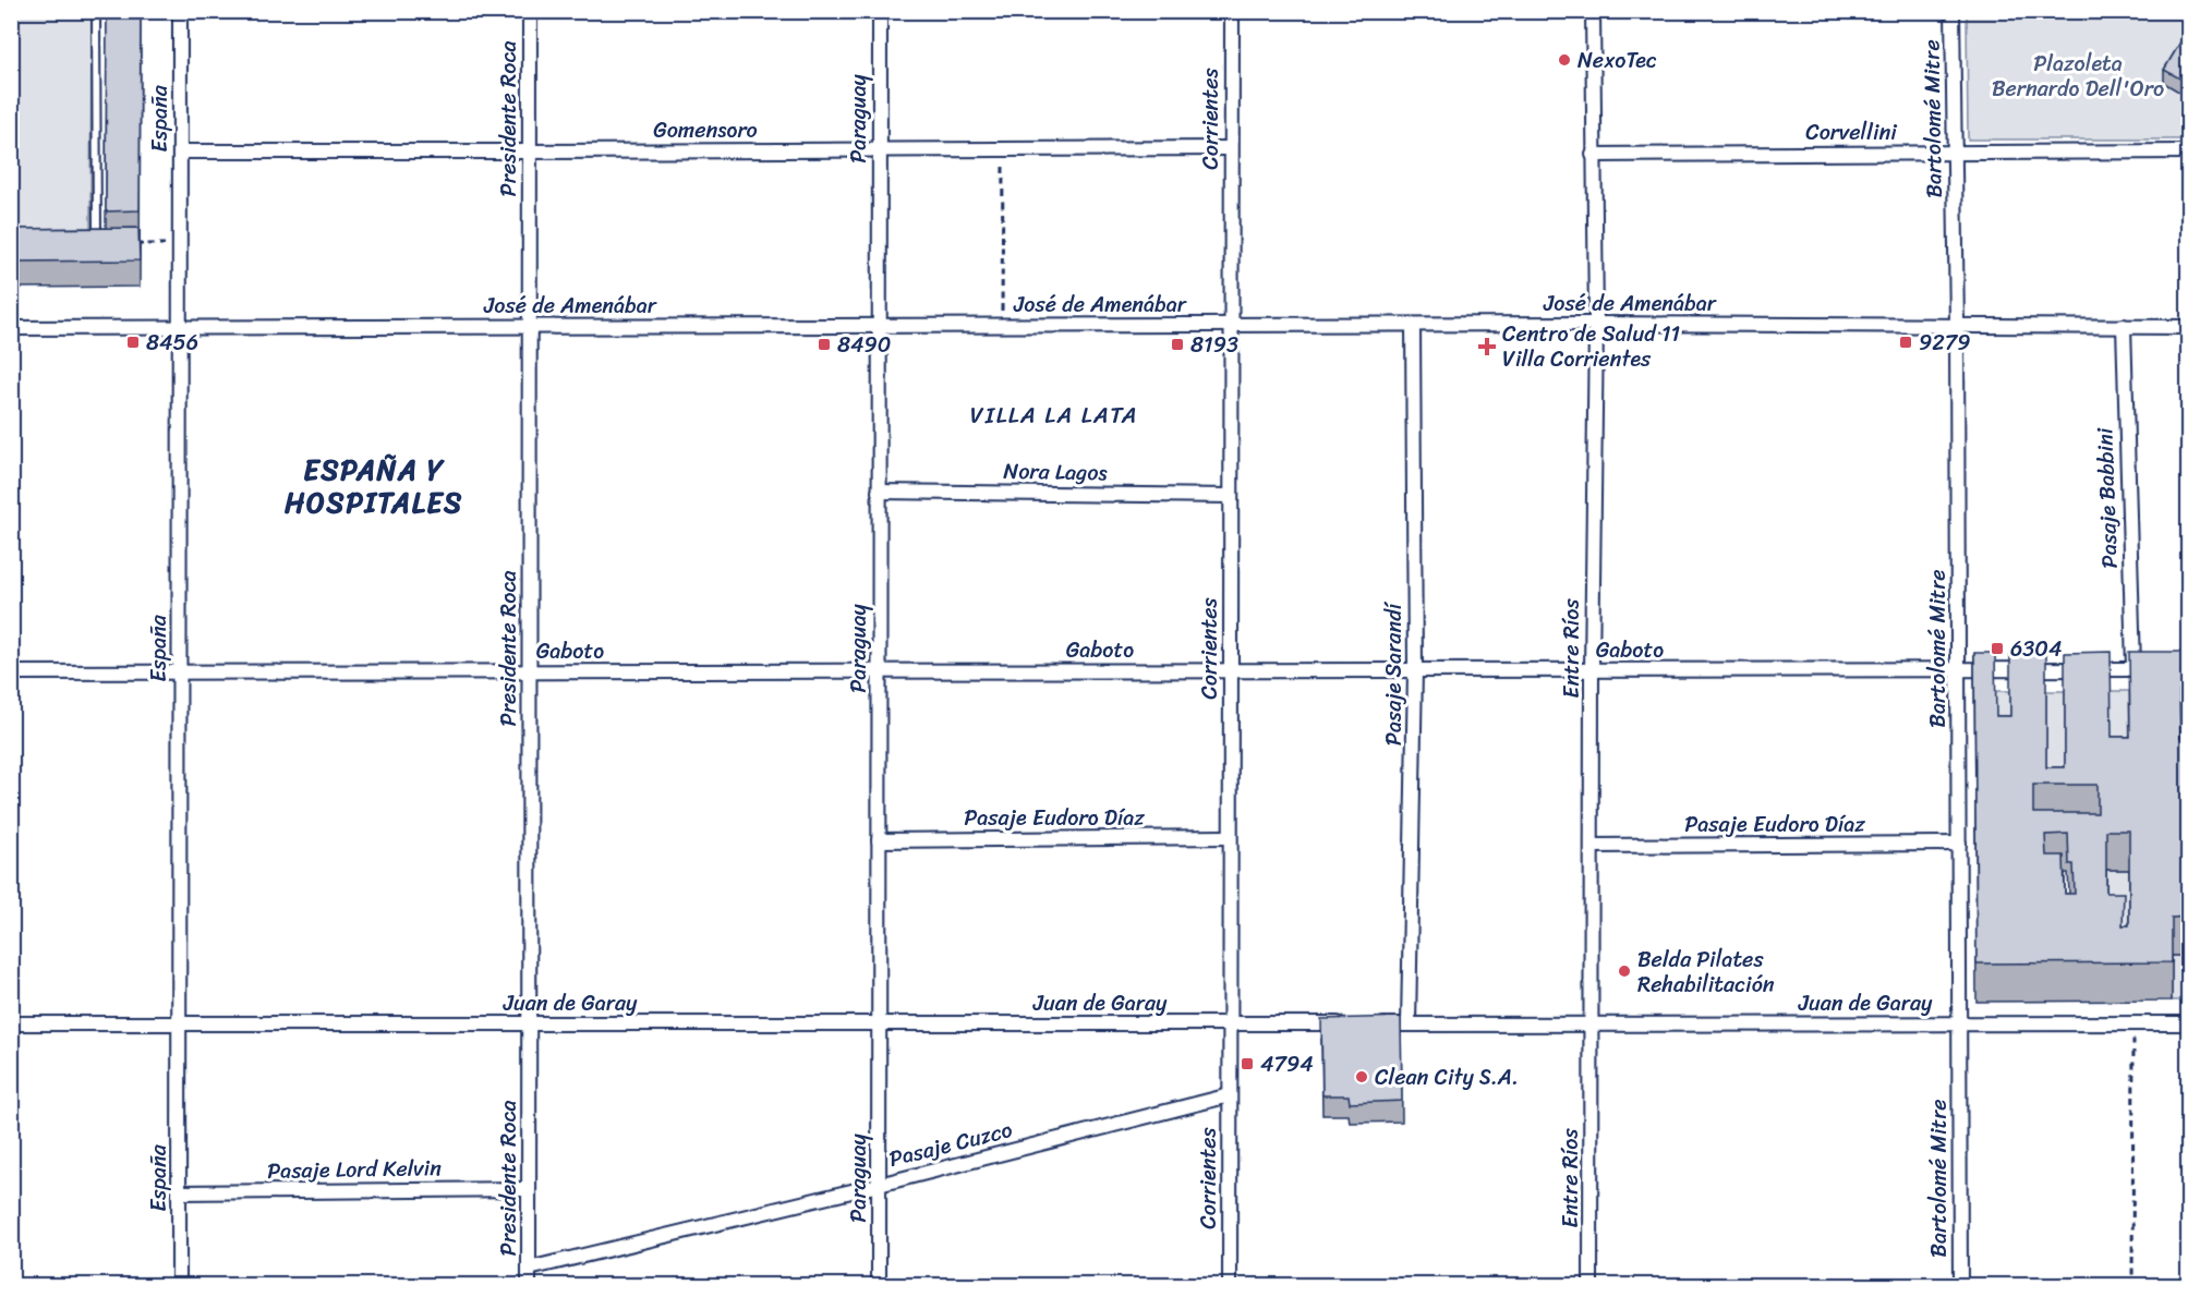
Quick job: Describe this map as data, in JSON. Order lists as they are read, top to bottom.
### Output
{
  "streets": {
    "street": [
      "España",
      "Presidente Roca",
      "Paraguay",
      "Corrientes",
      "Bartolomé Mitre",
      "Gomensoro",
      "Corvellini",
      "José de Amenábar",
      "Nora Lagos",
      "Pasaje Babbini",
      "Entre Ríos",
      "Gaboto",
      "Pasaje Sarandí",
      "Pasaje Eudoro Díaz",
      "Juan de Garay",
      "Pasaje Cuzco",
      "Pasaje Lord Kelvin"
    ]
  },
  "crossings": [
    ["España", "Gomensoro"],
    ["España", "José de Amenábar"],
    ["España", "Gaboto"],
    ["España", "Juan de Garay"],
    ["España", "Pasaje Lord Kelvin"],
    ["Presidente Roca", "Gomensoro"],
    ["Presidente Roca", "José de Amenábar"],
    ["Presidente Roca", "Gaboto"],
    ["Presidente Roca", "Juan de Garay"],
    ["Presidente Roca", "Pasaje Cuzco"],
    ["Presidente Roca", "Pasaje Lord Kelvin"],
    ["Paraguay", "Gomensoro"],
    ["Paraguay", "José de Amenábar"],
    ["Paraguay", "Nora Lagos"],
    ["Paraguay", "Gaboto"],
    ["Paraguay", "Pasaje Eudoro Díaz"],
    ["Paraguay", "Juan de Garay"],
    ["Paraguay", "Pasaje Cuzco"],
    ["Corrientes", "Gomensoro"],
    ["Corrientes", "José de Amenábar"],
    ["Corrientes", "Nora Lagos"],
    ["Corrientes", "Gaboto"],
    ["Corrientes", "Pasaje Eudoro Díaz"],
    ["Corrientes", "Juan de Garay"],
    ["Corrientes", "Pasaje Cuzco"],
    ["Bartolomé Mitre", "Corvellini"],
    ["Bartolomé Mitre", "José de Amenábar"],
    ["Bartolomé Mitre", "Gaboto"],
    ["Bartolomé Mitre", "Pasaje Eudoro Díaz"],
    ["Bartolomé Mitre", "Juan de Garay"],
    ["Corvellini", "Entre Ríos"],
    ["José de Amenábar", "Pasaje Babbini"],
    ["José de Amenábar", "Entre Ríos"],
    ["José de Amenábar", "Pasaje Sarandí"],
    ["Pasaje Babbini", "Gaboto"],
    ["Entre Ríos", "Gaboto"],
    ["Entre Ríos", "Pasaje Eudoro Díaz"],
    ["Entre Ríos", "Juan de Garay"],
    ["Gaboto", "Pasaje Sarandí"],
    ["Pasaje Sarandí", "Juan de Garay"]
  ],
  "districts": ["VILLA LA LATA", "ESPAÑA Y HOSPITALES"],
  "parks": ["Plazoleta Bernardo Dell'Oro"],
  "places": {
    "other": ["NexoTec", "Belda Pilates Rehabilitación", "Clean City S.A."],
    "transit": [
      "8456",
      "9279",
      "8490",
      "8193",
      "6304",
      "4794"
    ],
    "health": ["Centro de Salud 11 Villa Corrientes"]
  }
}
